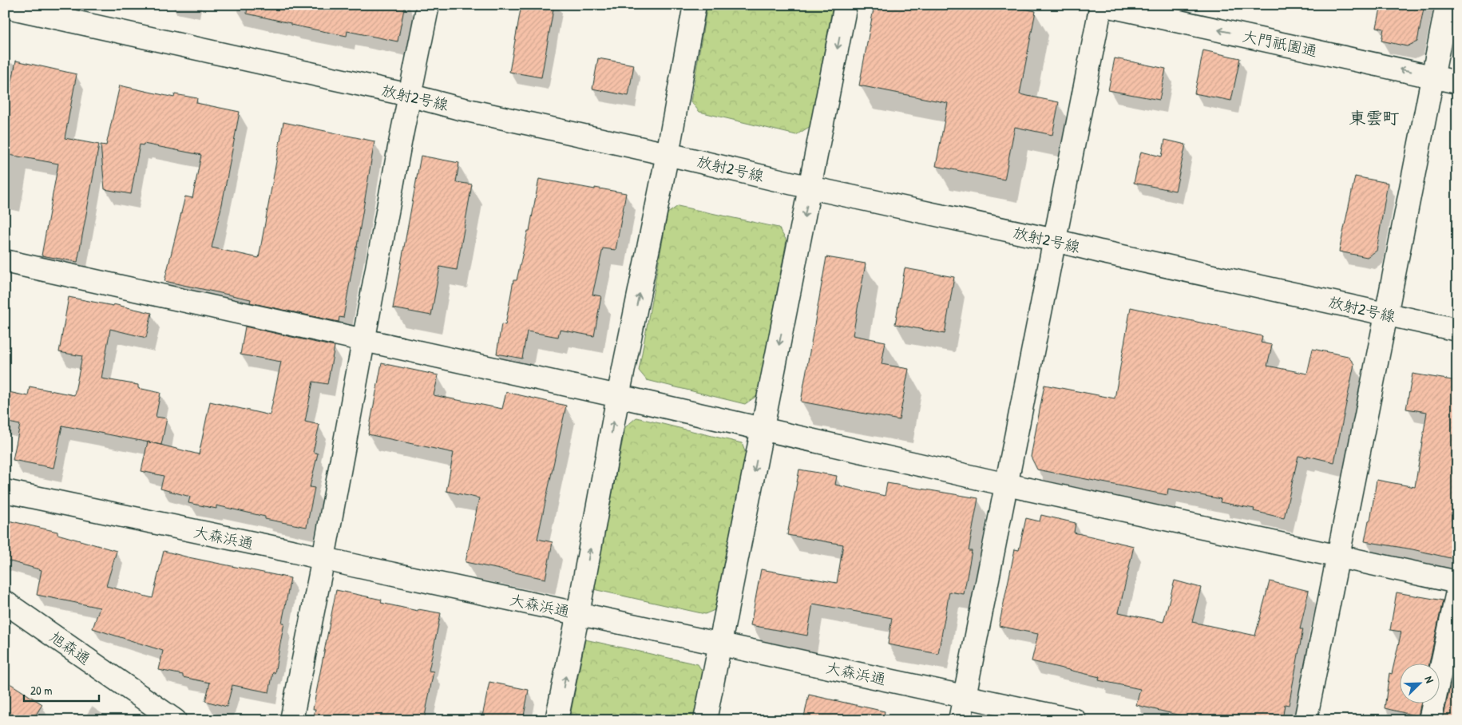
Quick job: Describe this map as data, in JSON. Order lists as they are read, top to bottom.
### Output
{
  "streets": {
    "street": [
      "大門祇園通",
      "放射2号線",
      "大森浜通",
      "旭森通"
    ]
  },
  "one_way": ["大門祇園通"],
  "districts": ["東雲町"],
  "scale_bar": "20 m",
  "north": "top right"
}
